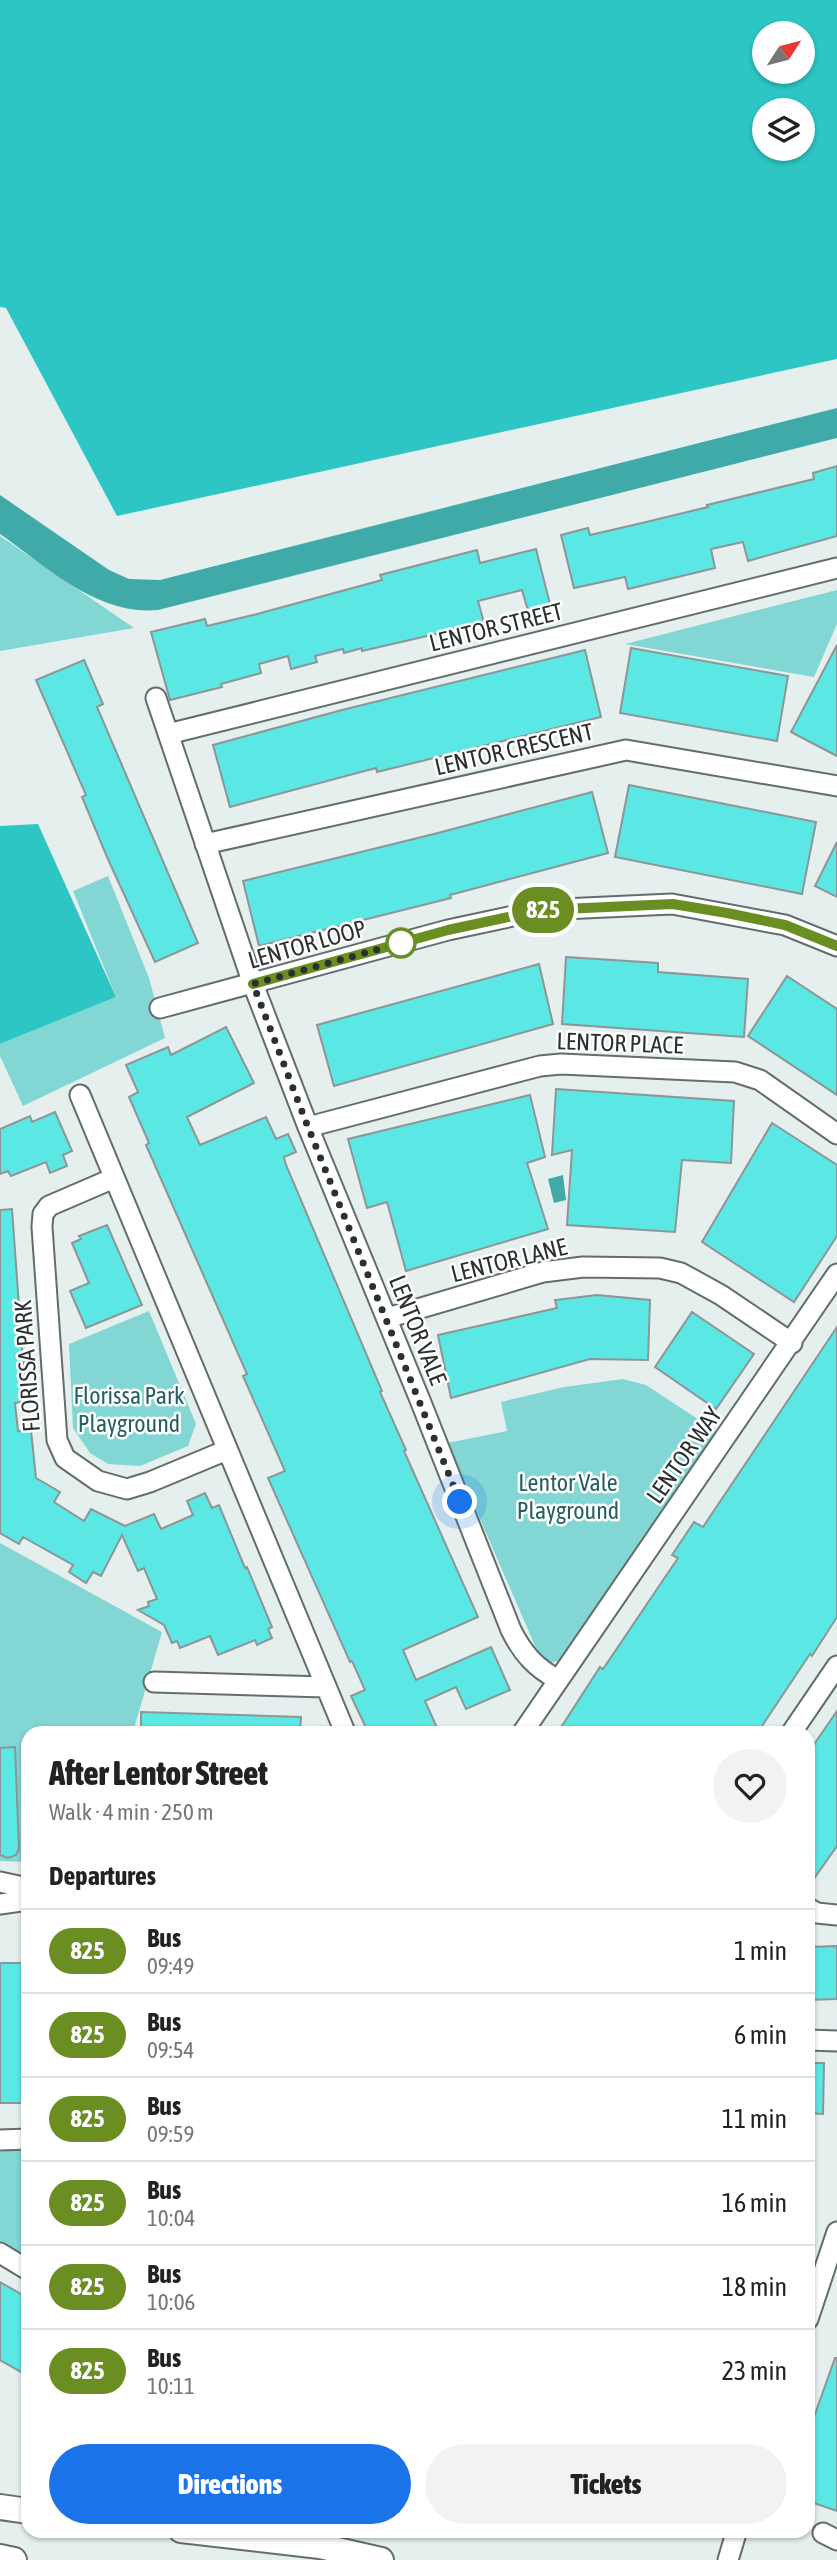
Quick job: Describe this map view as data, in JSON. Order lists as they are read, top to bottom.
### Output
{
  "streets": {
    "street": [
      "LENTOR STREET",
      "LENTOR CRESCENT",
      "LENTOR LOOP",
      "LENTOR PLACE",
      "LENTOR LANE",
      "LENTOR VALE",
      "FLORISSA PARK",
      "LENTOR WAY"
    ]
  },
  "crossings": [
    ["LENTOR LOOP", "LENTOR VALE"],
    ["LENTOR PLACE", "LENTOR VALE"],
    ["LENTOR LANE", "LENTOR VALE"],
    ["LENTOR LANE", "LENTOR WAY"],
    ["LENTOR VALE", "LENTOR WAY"]
  ],
  "parks": ["Florissa Park Playground", "Lentor Vale Playground"],
  "lines": ["bus line 825"],
  "north": "top right",
  "page": {
    "on_map": "825",
    "heading": [
      ["After Lentor Street", "Walk · 4 min · 250 m"],
      "Departures"
    ],
    "list": [
      {
        "mark": "825",
        "name": "Bus",
        "note": "09:49",
        "value": "1 min"
      },
      {
        "mark": "825",
        "name": "Bus",
        "note": "09:54",
        "value": "6 min"
      },
      {
        "mark": "825",
        "name": "Bus",
        "note": "09:59",
        "value": "11 min"
      },
      {
        "mark": "825",
        "name": "Bus",
        "note": "10:04",
        "value": "16 min"
      },
      {
        "mark": "825",
        "name": "Bus",
        "note": "10:06",
        "value": "18 min"
      },
      {
        "mark": "825",
        "name": "Bus",
        "note": "10:11",
        "value": "23 min"
      }
    ],
    "buttons": ["Directions", "Tickets"]
  }
}
